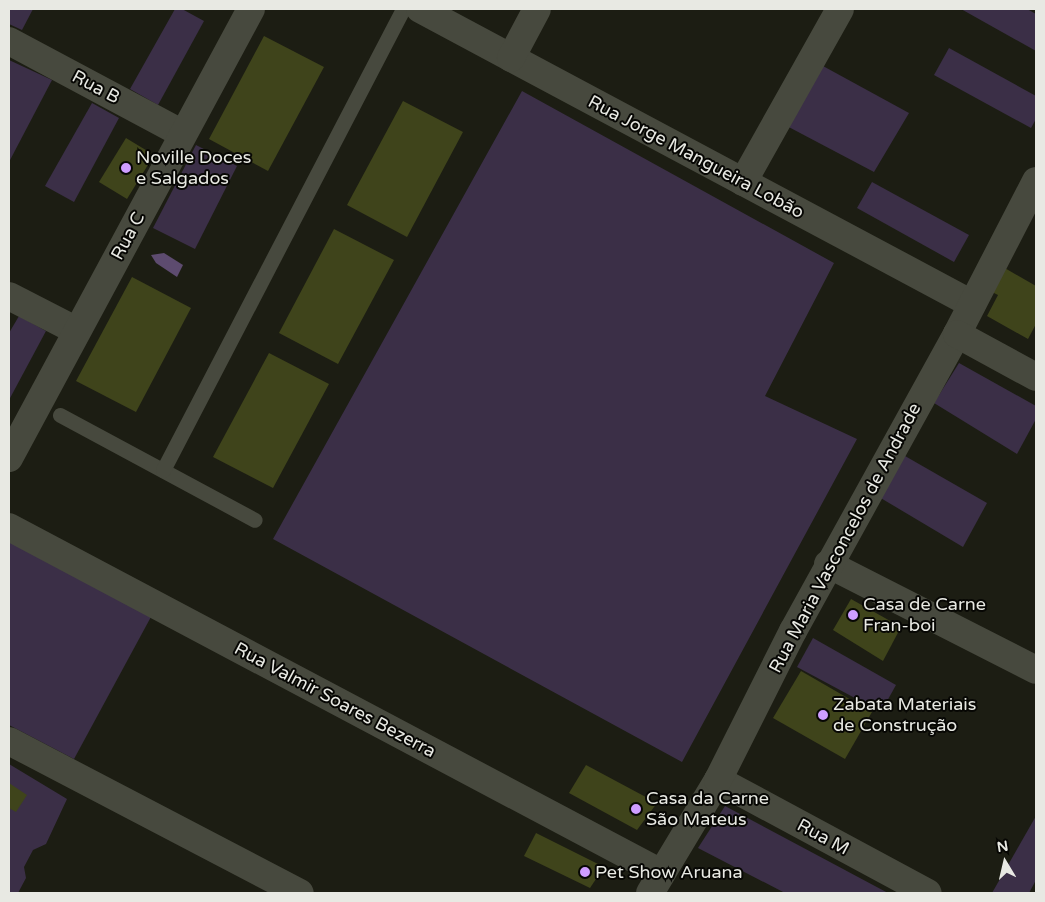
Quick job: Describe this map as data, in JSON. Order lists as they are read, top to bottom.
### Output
{
  "streets": {
    "street": [
      "Rua B",
      "Rua Jorge Mangueira Lobão",
      "Rua C",
      "Rua Maria Vasconcelos de Andrade",
      "Rua Valmir Soares Bezerra",
      "Rua M"
    ]
  },
  "crossings": [
    ["Rua B", "Rua C"],
    ["Rua Jorge Mangueira Lobão", "Rua Maria Vasconcelos de Andrade"],
    ["Rua Maria Vasconcelos de Andrade", "Rua Valmir Soares Bezerra"],
    ["Rua Maria Vasconcelos de Andrade", "Rua M"]
  ],
  "places": [
    "Noville Doces e Salgados",
    "Casa de Carne Fran-boi",
    "Zabata Materiais de Construção",
    "Casa da Carne São Mateus",
    "Pet Show Aruana"
  ],
  "north": "top"
}
